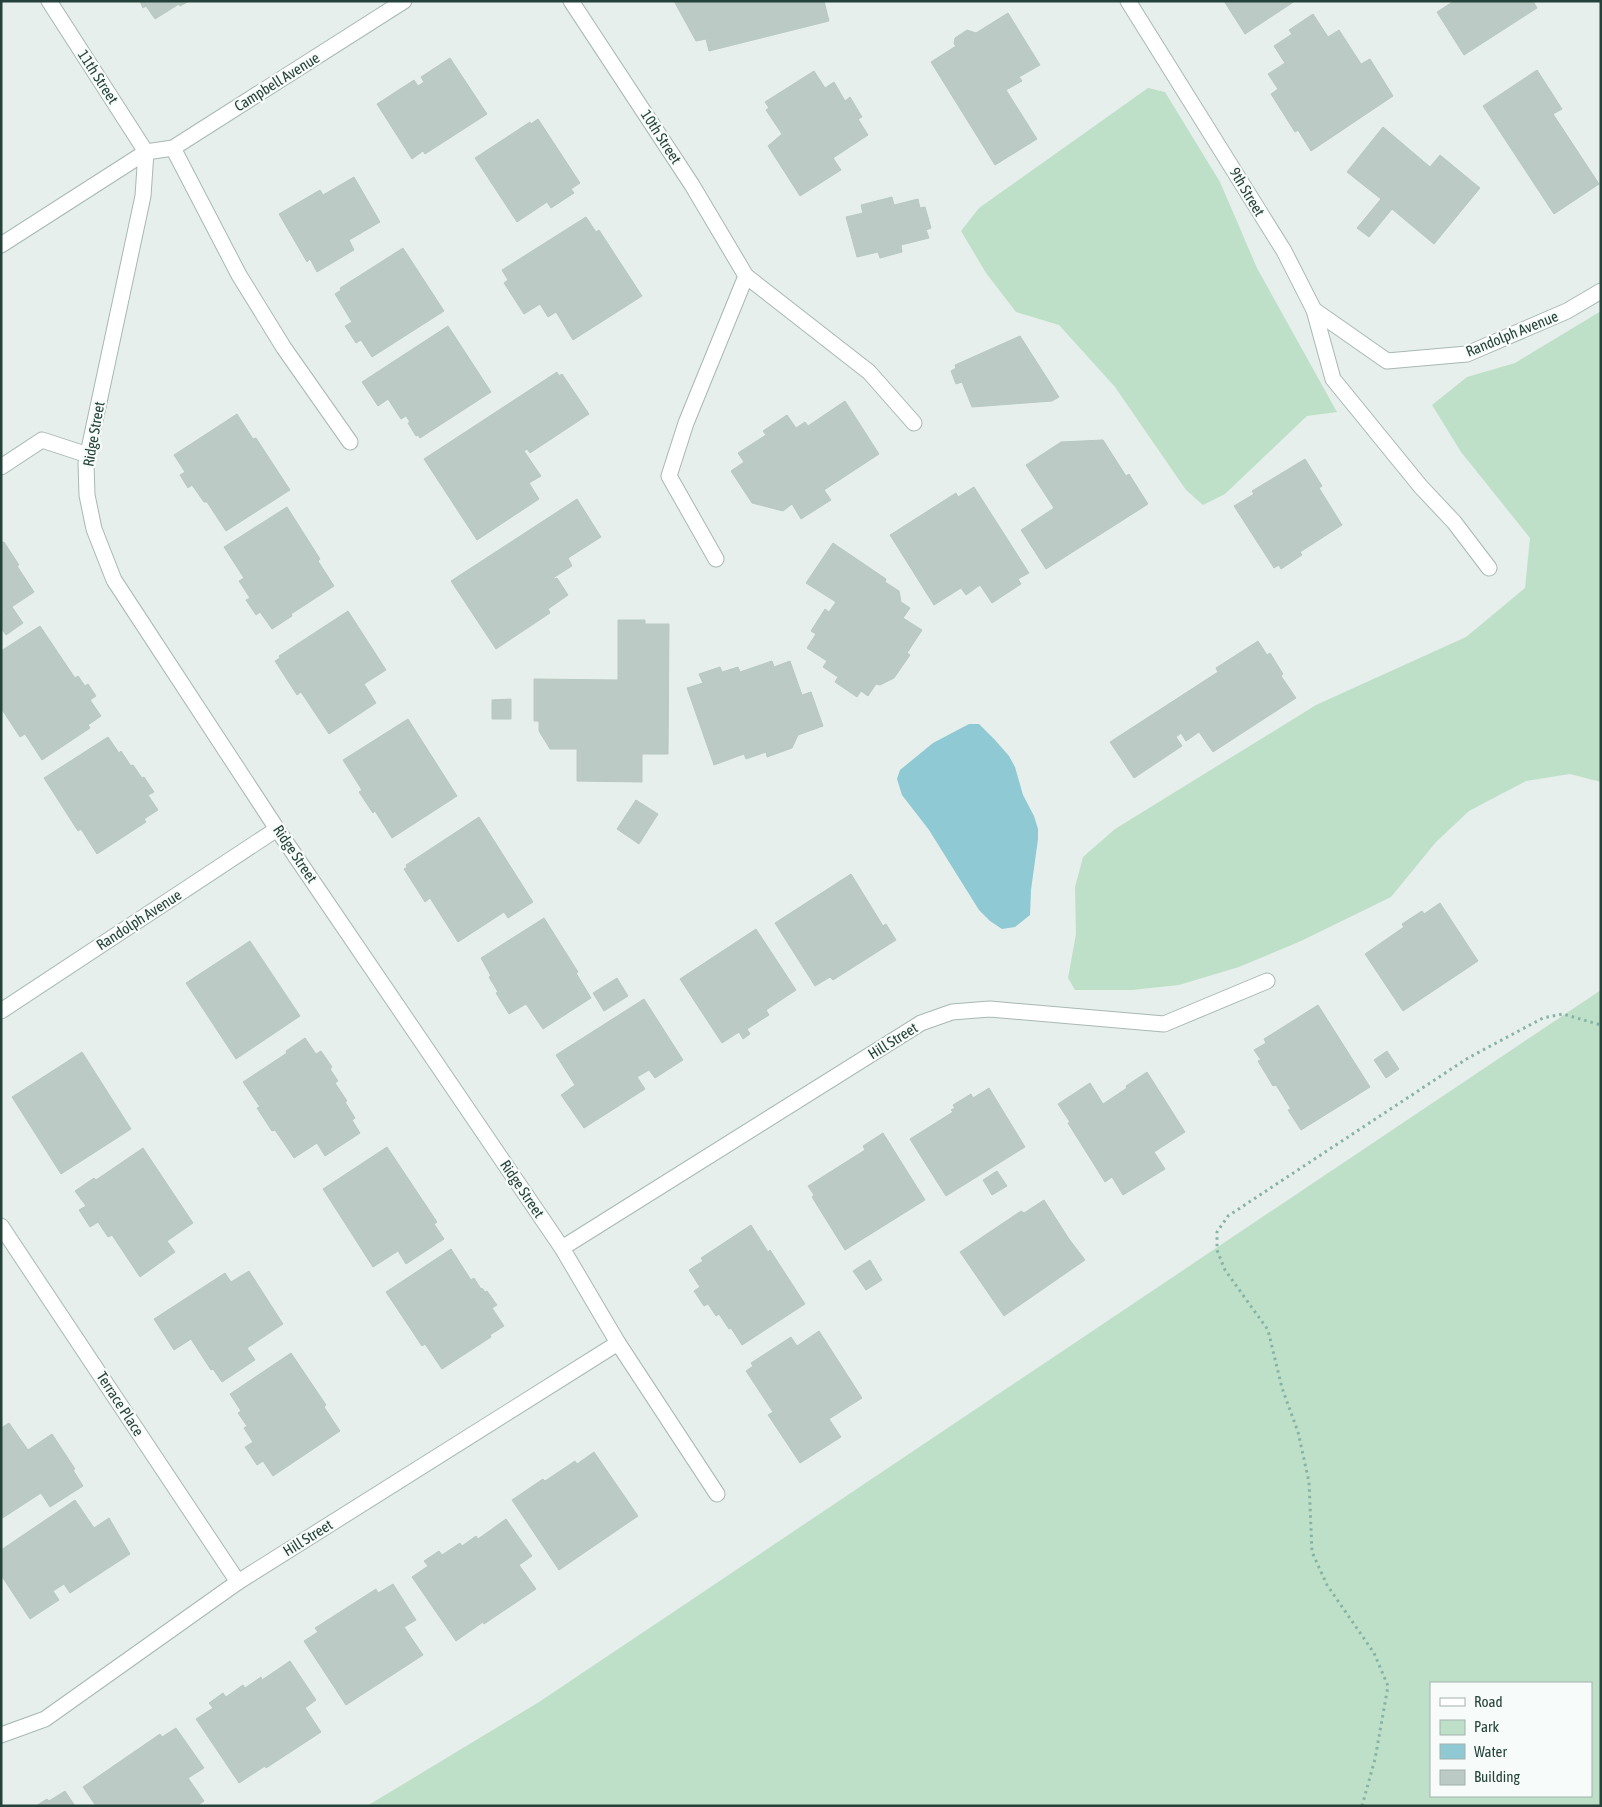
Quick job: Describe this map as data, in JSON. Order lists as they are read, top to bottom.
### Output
{
  "streets": {
    "street": [
      "11th Street",
      "Campbell Avenue",
      "10th Street",
      "9th Street",
      "Randolph Avenue",
      "Ridge Street",
      "Hill Street",
      "Terrace Place"
    ]
  },
  "crossings": [
    ["11th Street", "Campbell Avenue"],
    ["11th Street", "Ridge Street"],
    ["Campbell Avenue", "Ridge Street"],
    ["9th Street", "Randolph Avenue"],
    ["Randolph Avenue", "Ridge Street"],
    ["Ridge Street", "Hill Street"],
    ["Hill Street", "Terrace Place"]
  ],
  "legend": [
    "Road",
    "Park",
    "Water",
    "Building"
  ]
}
